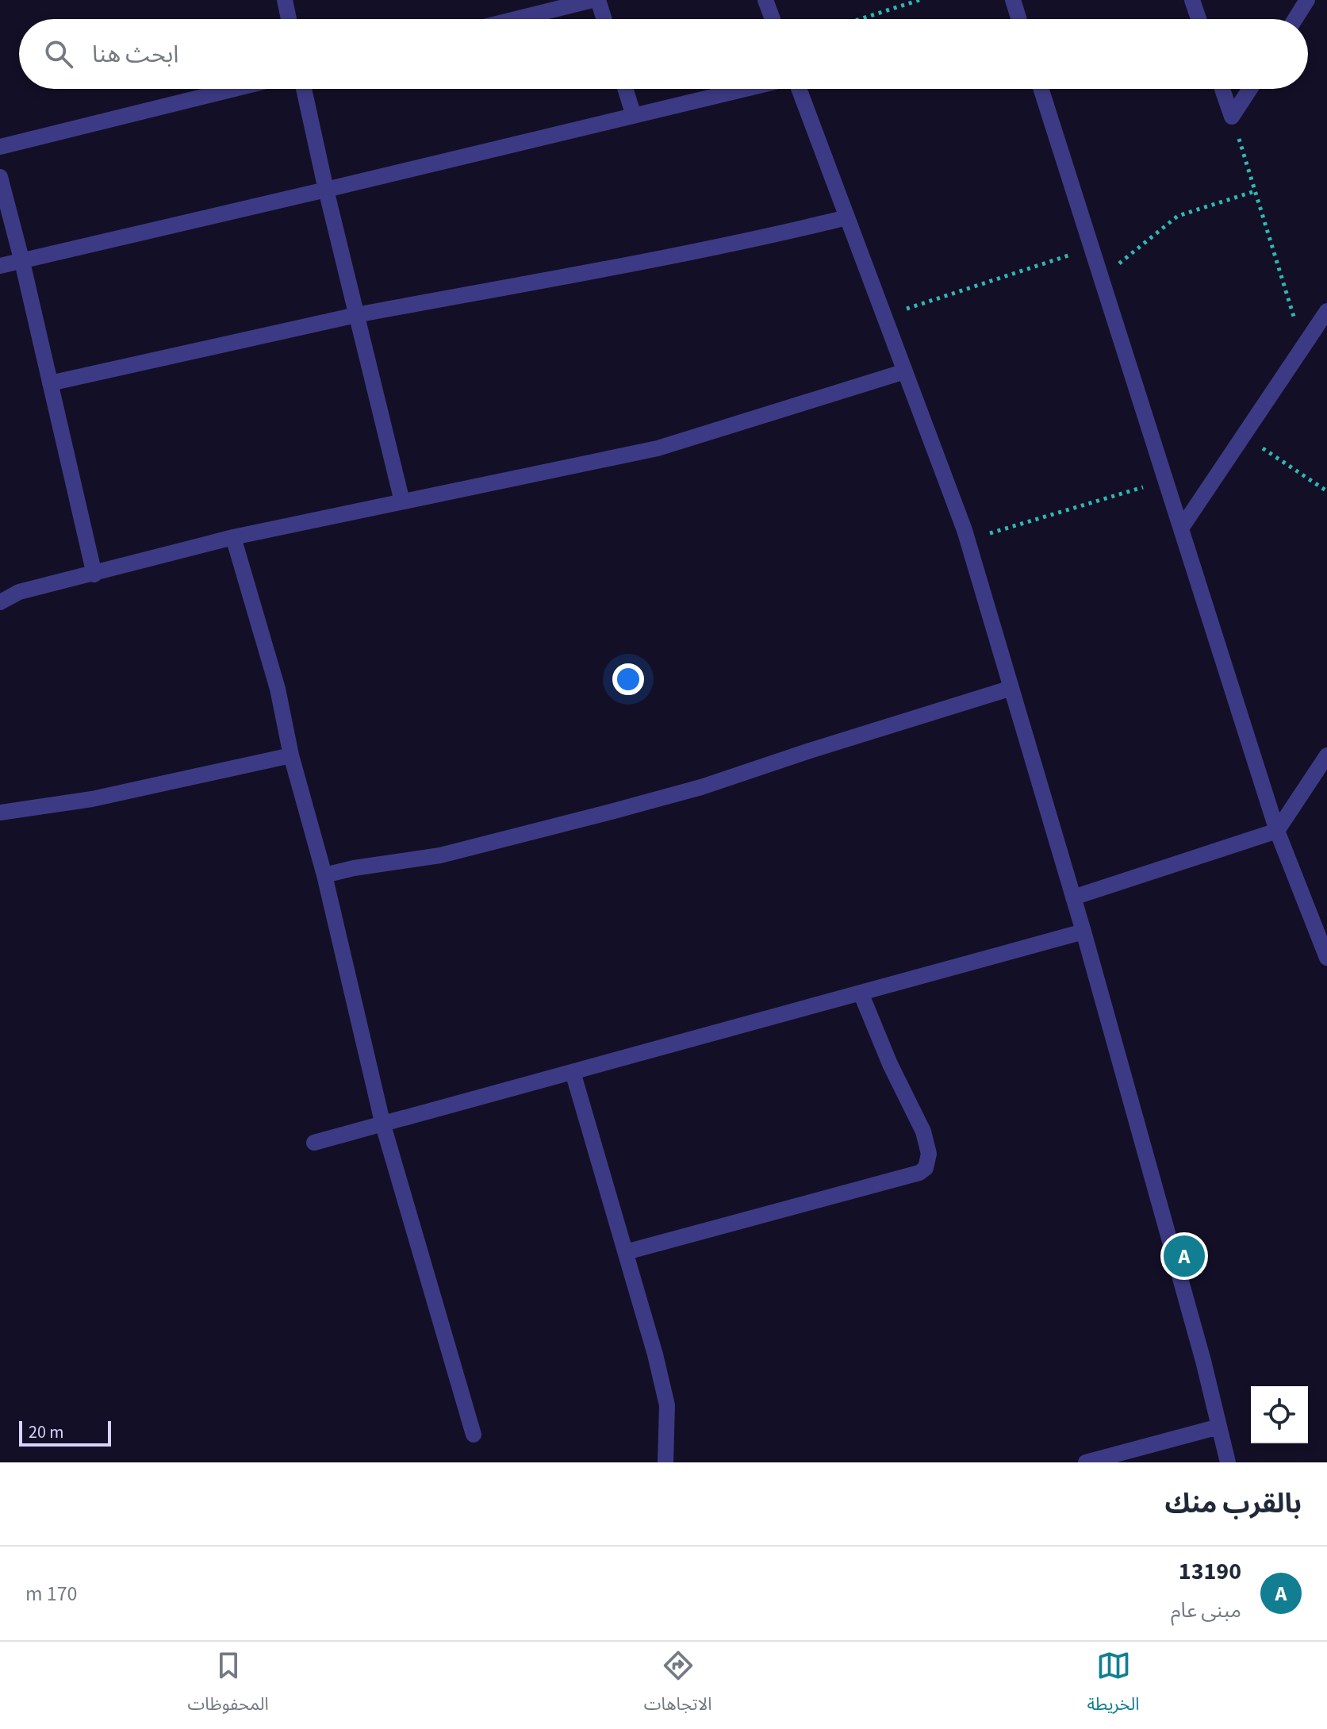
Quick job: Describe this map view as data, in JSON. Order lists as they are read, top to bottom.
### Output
{
  "scale_bar": "20 m",
  "page": {
    "search": "ابحث هنا",
    "pins": "A",
    "scale": "20 m",
    "heading": "بالقرب منك",
    "list": [
      {
        "mark": "A",
        "name": "13190",
        "note": "مبنى عام",
        "value": "170 m"
      }
    ],
    "nav": ["الخريطة", "الاتجاهات", "المحفوظات"]
  }
}
